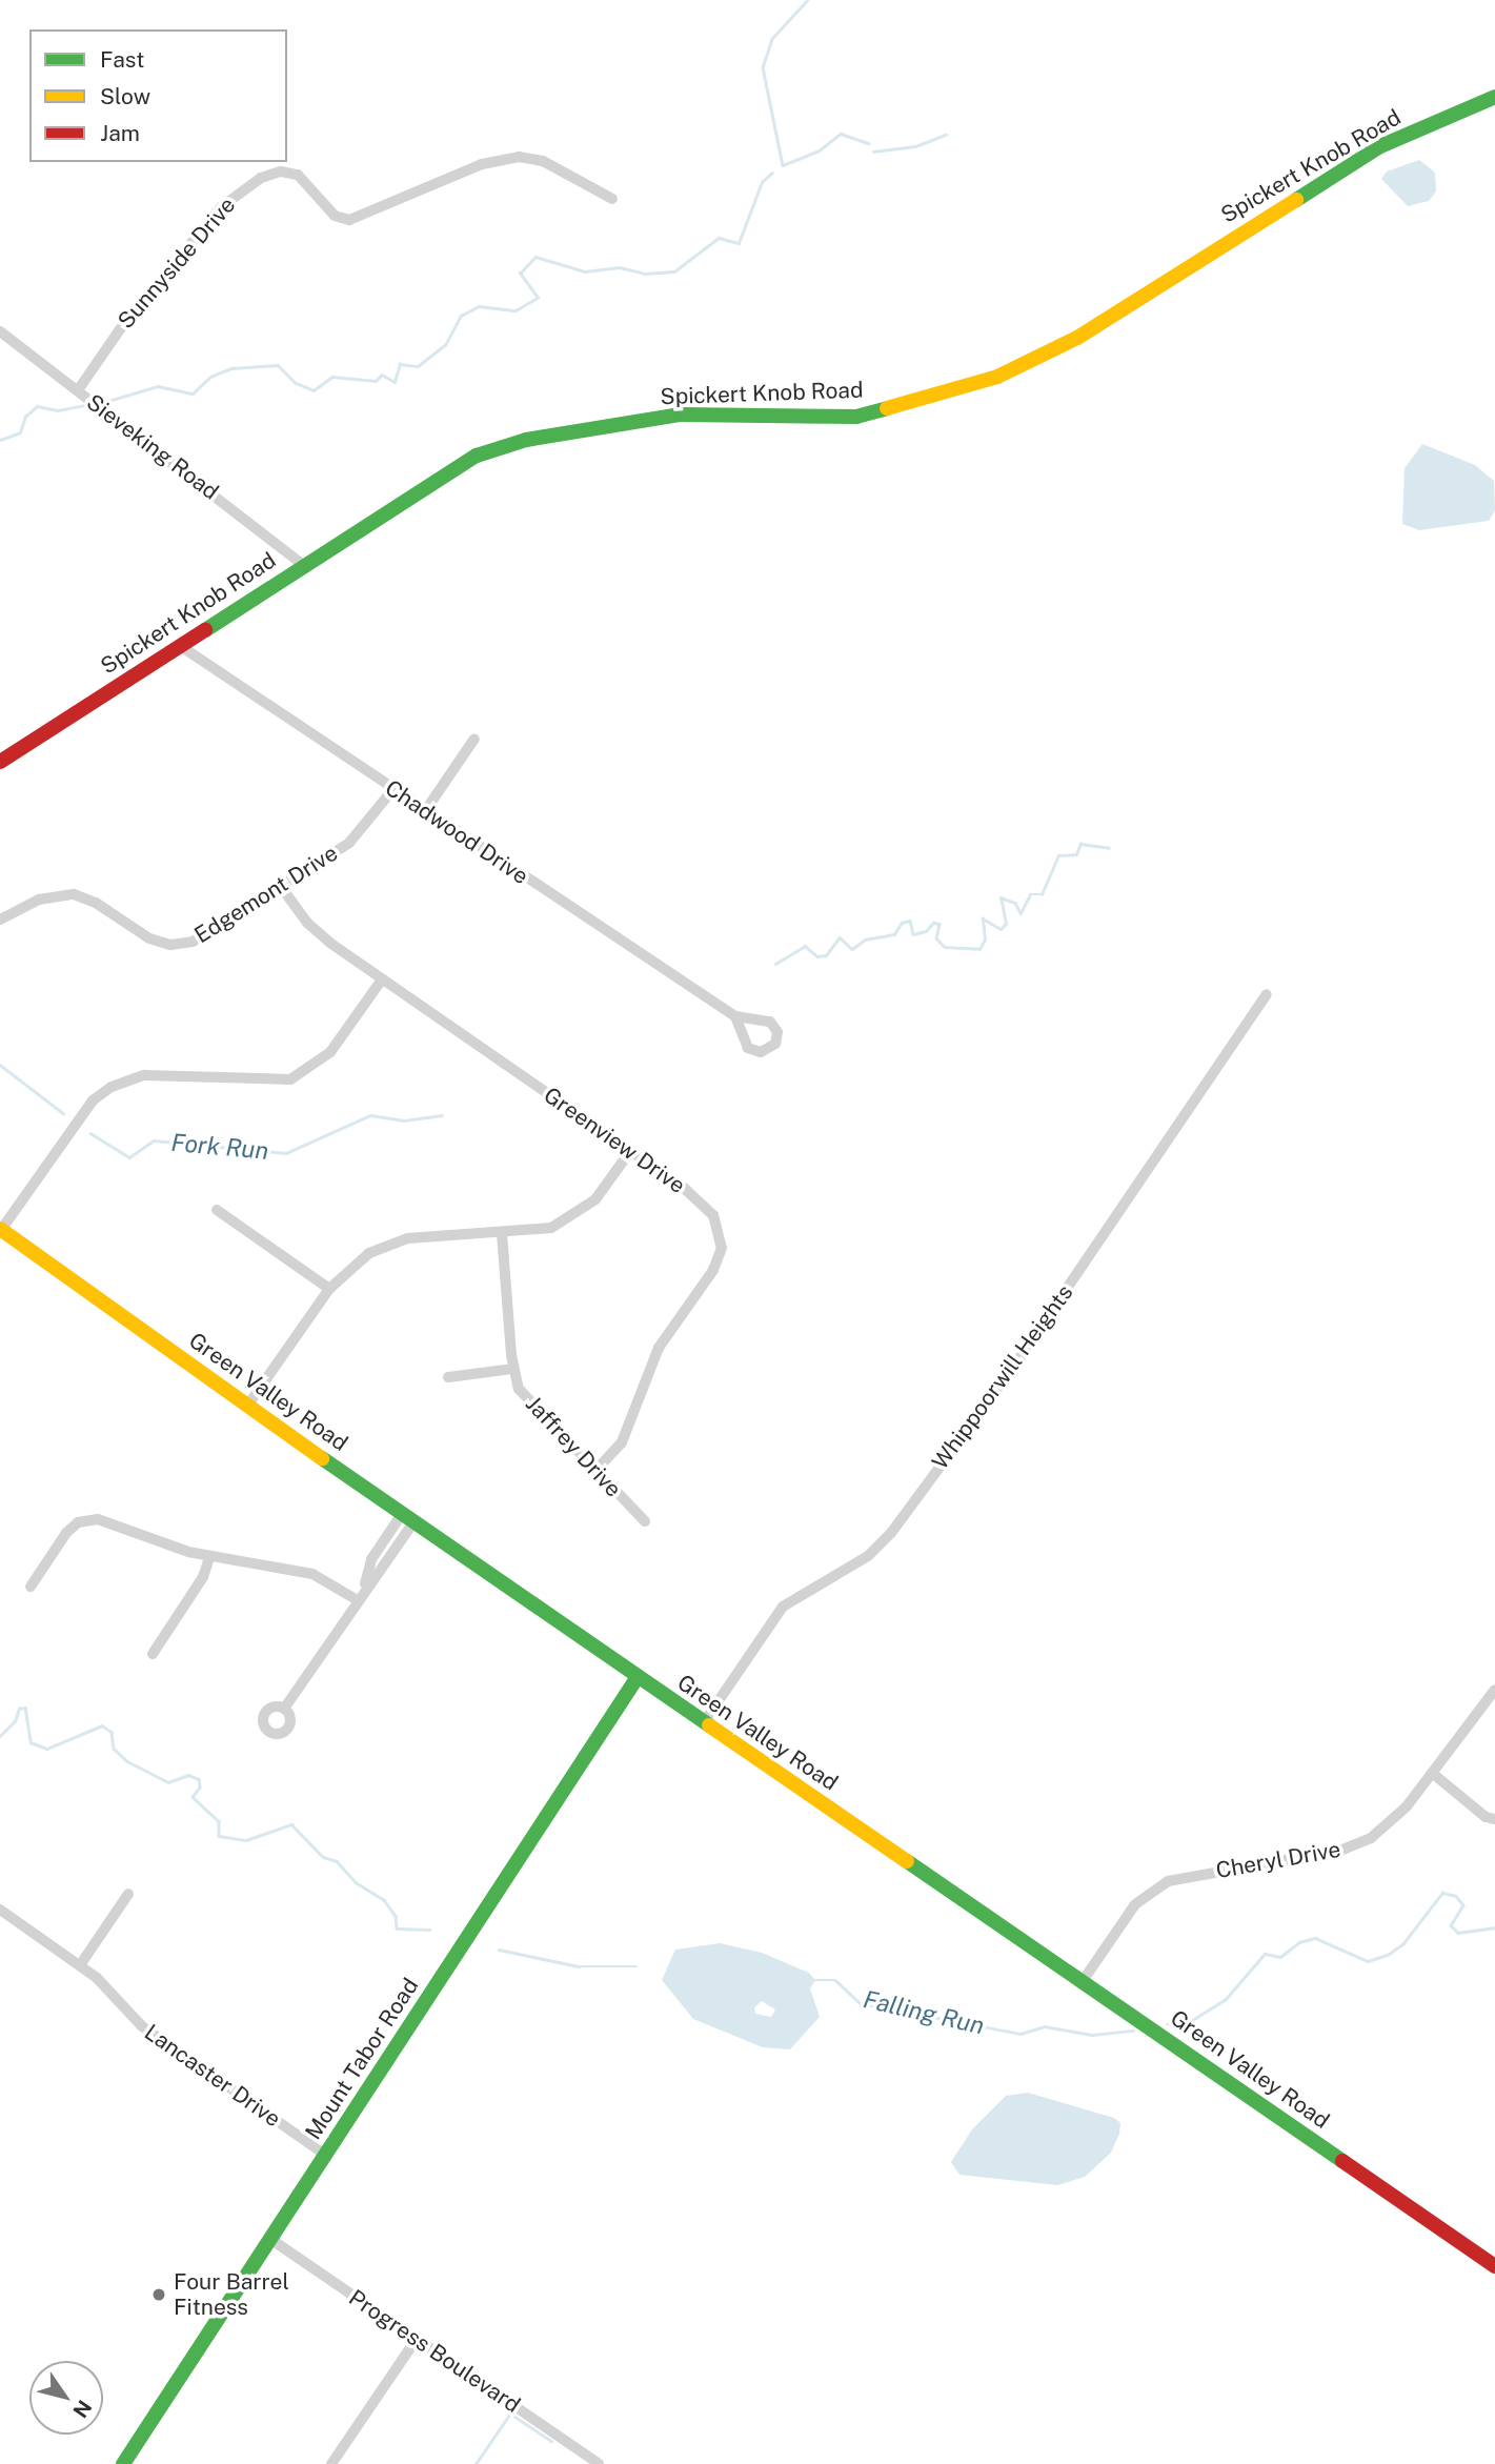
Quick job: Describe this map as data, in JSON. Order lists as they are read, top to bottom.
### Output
{
  "streets": {
    "street": [
      "Spickert Knob Road",
      "Sunnyside Drive",
      "Sieveking Road",
      "Chadwood Drive",
      "Edgemont Drive",
      "Greenview Drive",
      "Whippoorwill Heights",
      "Green Valley Road",
      "Jaffrey Drive",
      "Cheryl Drive",
      "Mount Tabor Road",
      "Lancaster Drive",
      "Progress Boulevard"
    ]
  },
  "crossings": [
    ["Spickert Knob Road", "Sieveking Road"],
    ["Spickert Knob Road", "Chadwood Drive"],
    ["Sunnyside Drive", "Sieveking Road"],
    ["Chadwood Drive", "Edgemont Drive"],
    ["Edgemont Drive", "Greenview Drive"],
    ["Greenview Drive", "Jaffrey Drive"],
    ["Whippoorwill Heights", "Green Valley Road"],
    ["Green Valley Road", "Cheryl Drive"],
    ["Green Valley Road", "Mount Tabor Road"],
    ["Mount Tabor Road", "Lancaster Drive"],
    ["Mount Tabor Road", "Progress Boulevard"]
  ],
  "water": ["Fork Run", "Falling Run"],
  "places": ["Four Barrel Fitness"],
  "legend": ["Fast", "Slow", "Jam"],
  "north": "bottom right"
}
